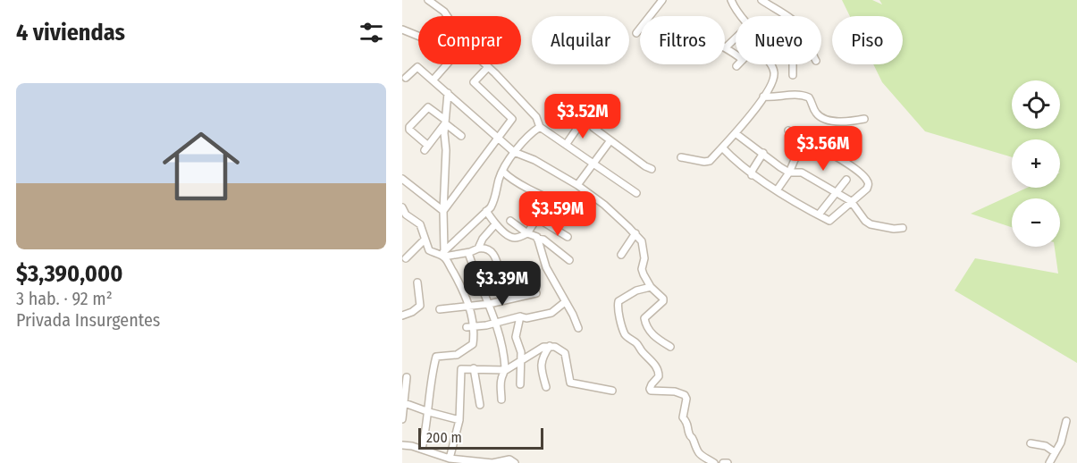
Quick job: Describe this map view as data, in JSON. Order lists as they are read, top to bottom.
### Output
{
  "scale_bar": "200 m",
  "page": {
    "heading": "4 viviendas",
    "chip": [
      "Comprar",
      "Alquilar",
      "Filtros",
      "Nuevo",
      "Piso"
    ],
    "list": [
      {
        "name": "$3,390,000",
        "note": "3 hab. · 92 m² · Privada Insurgentes"
      }
    ],
    "map_buttons": ["+", "−"],
    "price": [
      "$3.52M",
      "$3.56M",
      "$3.59M",
      "$3.39M"
    ],
    "scale": "200 m"
  }
}
